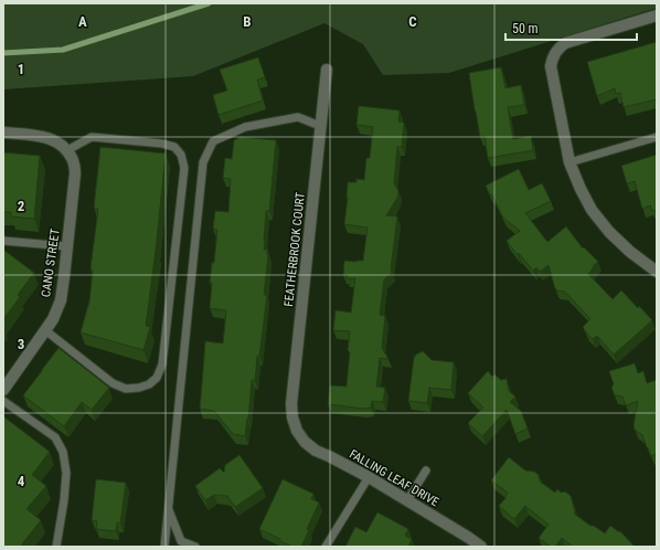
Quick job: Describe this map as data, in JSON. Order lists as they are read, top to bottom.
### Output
{
  "streets": {
    "street": ["FEATHERBROOK COURT", "CANO STREET", "FALLING LEAF DRIVE"]
  },
  "crossings": [
    ["FEATHERBROOK COURT", "FALLING LEAF DRIVE"]
  ],
  "scale_bar": "50 m",
  "grid": {
    "columns": ["A", "B", "C"],
    "rows": [
      "1",
      "2",
      "3",
      "4"
    ]
  }
}
